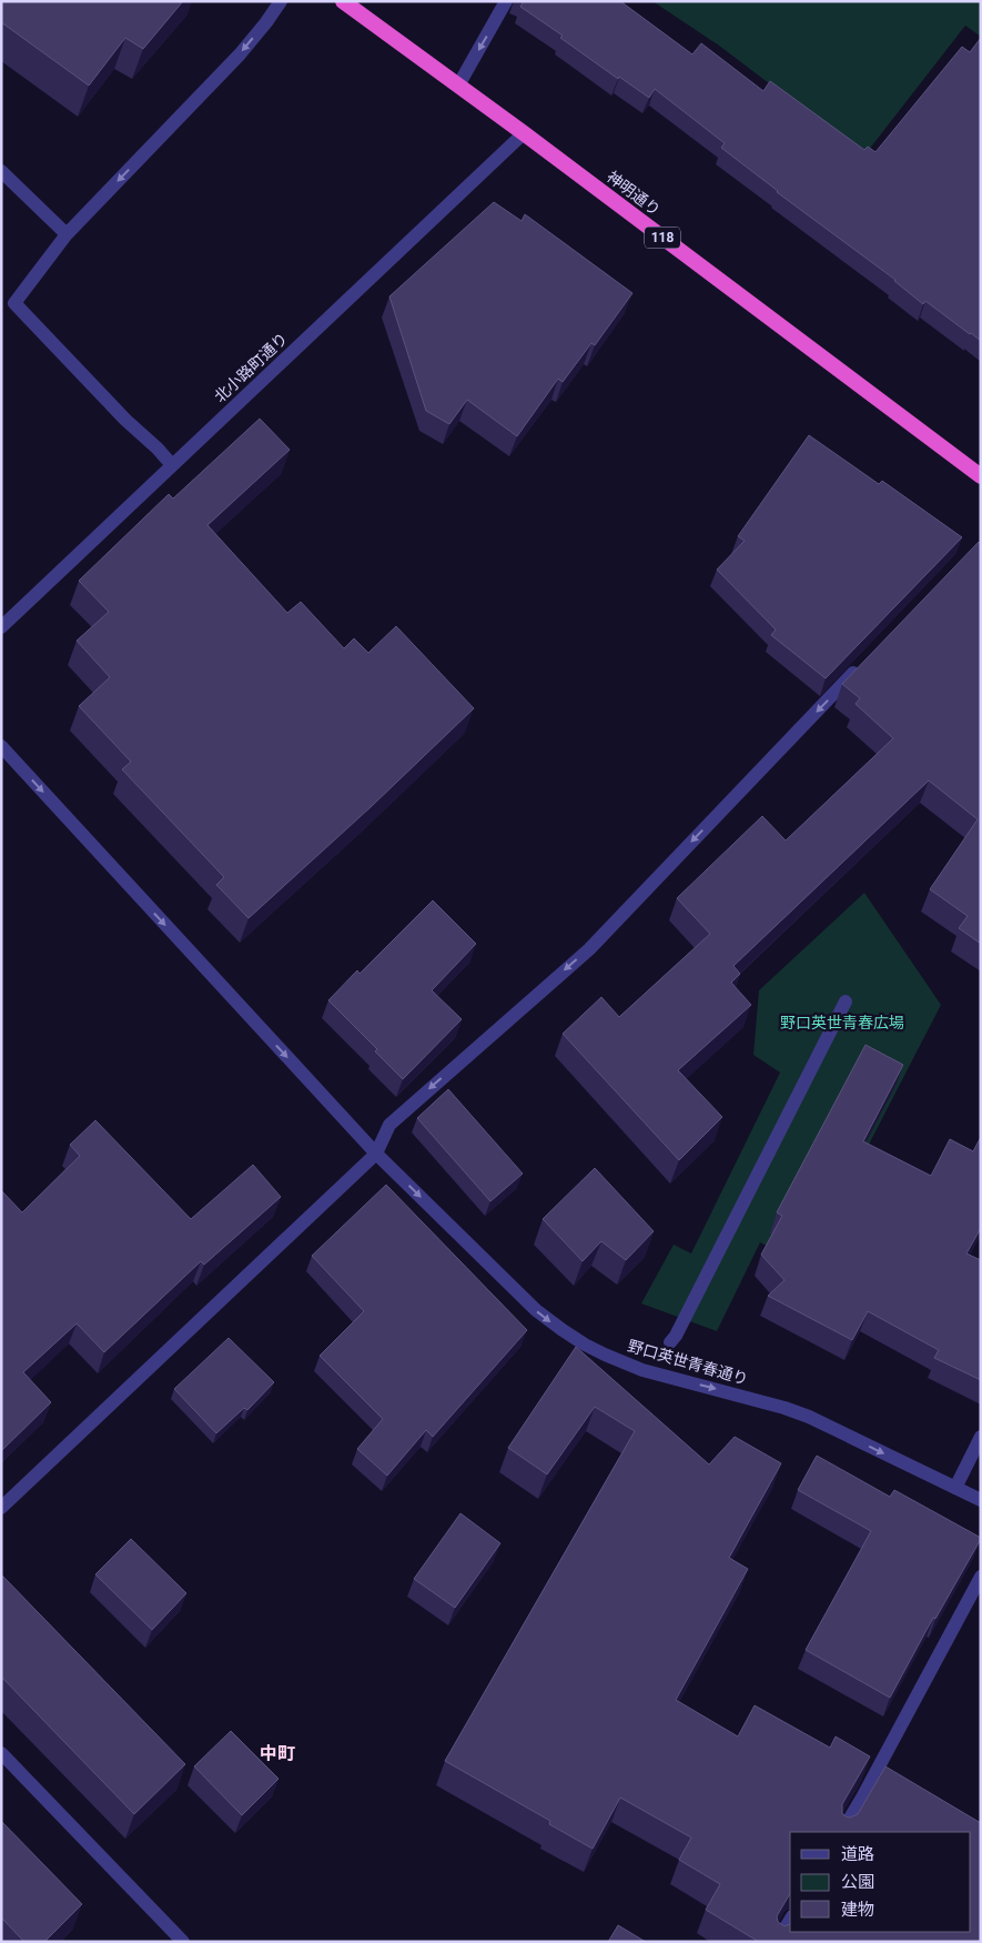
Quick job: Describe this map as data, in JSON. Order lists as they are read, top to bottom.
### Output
{
  "streets": {
    "highway": ["神明通り", "118"],
    "street": ["北小路町通り", "野口英世青春通り"]
  },
  "crossings": [
    ["神明通り", "北小路町通り"]
  ],
  "one_way": ["野口英世青春通り"],
  "districts": ["中町"],
  "parks": ["野口英世青春広場"],
  "legend": ["道路", "公園", "建物"]
}
